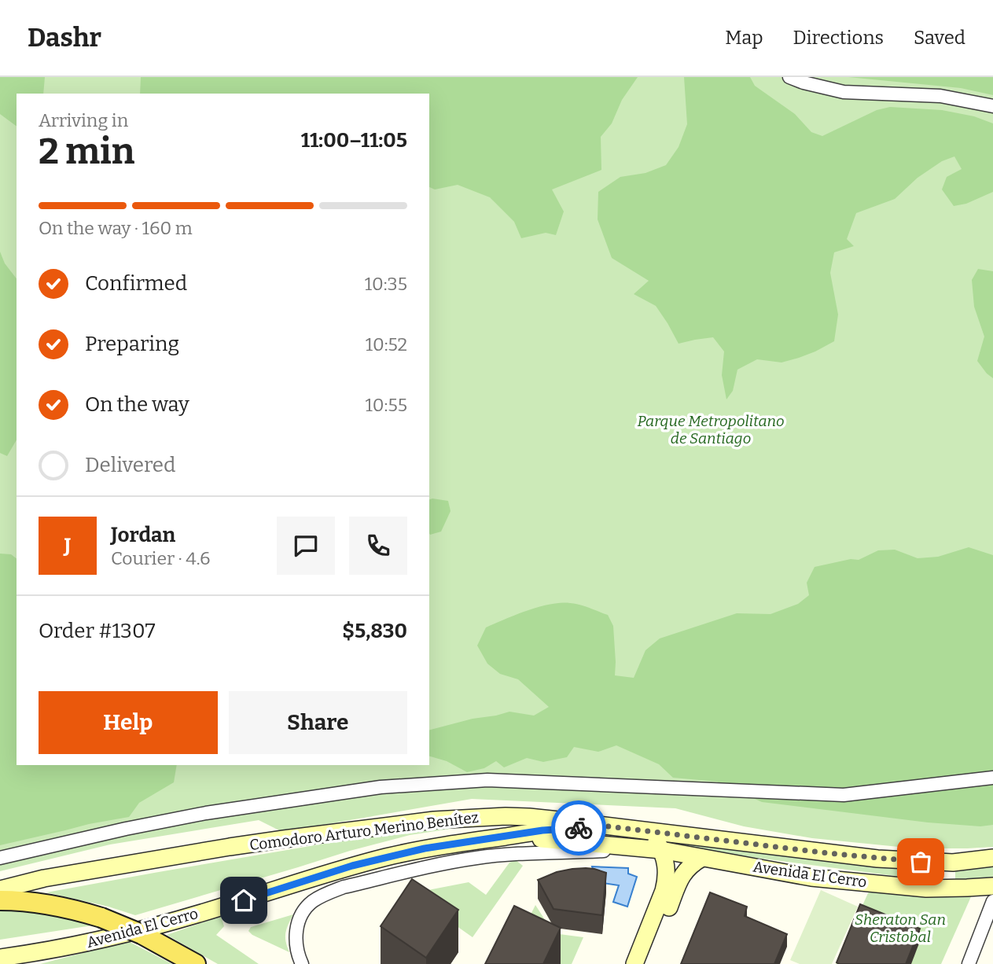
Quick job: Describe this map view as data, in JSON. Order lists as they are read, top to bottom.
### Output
{
  "streets": {
    "street": ["Comodoro Arturo Merino Benítez", "Avenida El Cerro"]
  },
  "crossings": [
    ["Comodoro Arturo Merino Benítez", "Avenida El Cerro"]
  ],
  "parks": ["Parque Metropolitano de Santiago", "Sheraton San Cristobal"],
  "page": {
    "header": "Dashr",
    "nav": ["Map", "Directions", "Saved"],
    "heading": ["2 min", "Arriving in", "11:00–11:05"],
    "panel": [
      "Jordan",
      "Courier · 4.6",
      "Order #1307",
      "$5,830"
    ],
    "bar": "On the way · 160 m",
    "list": [
      ["Confirmed", "10:35"],
      ["Preparing", "10:52"],
      ["On the way", "10:55"],
      "Delivered"
    ],
    "round": "J",
    "buttons": ["Help", "Share"]
  }
}
